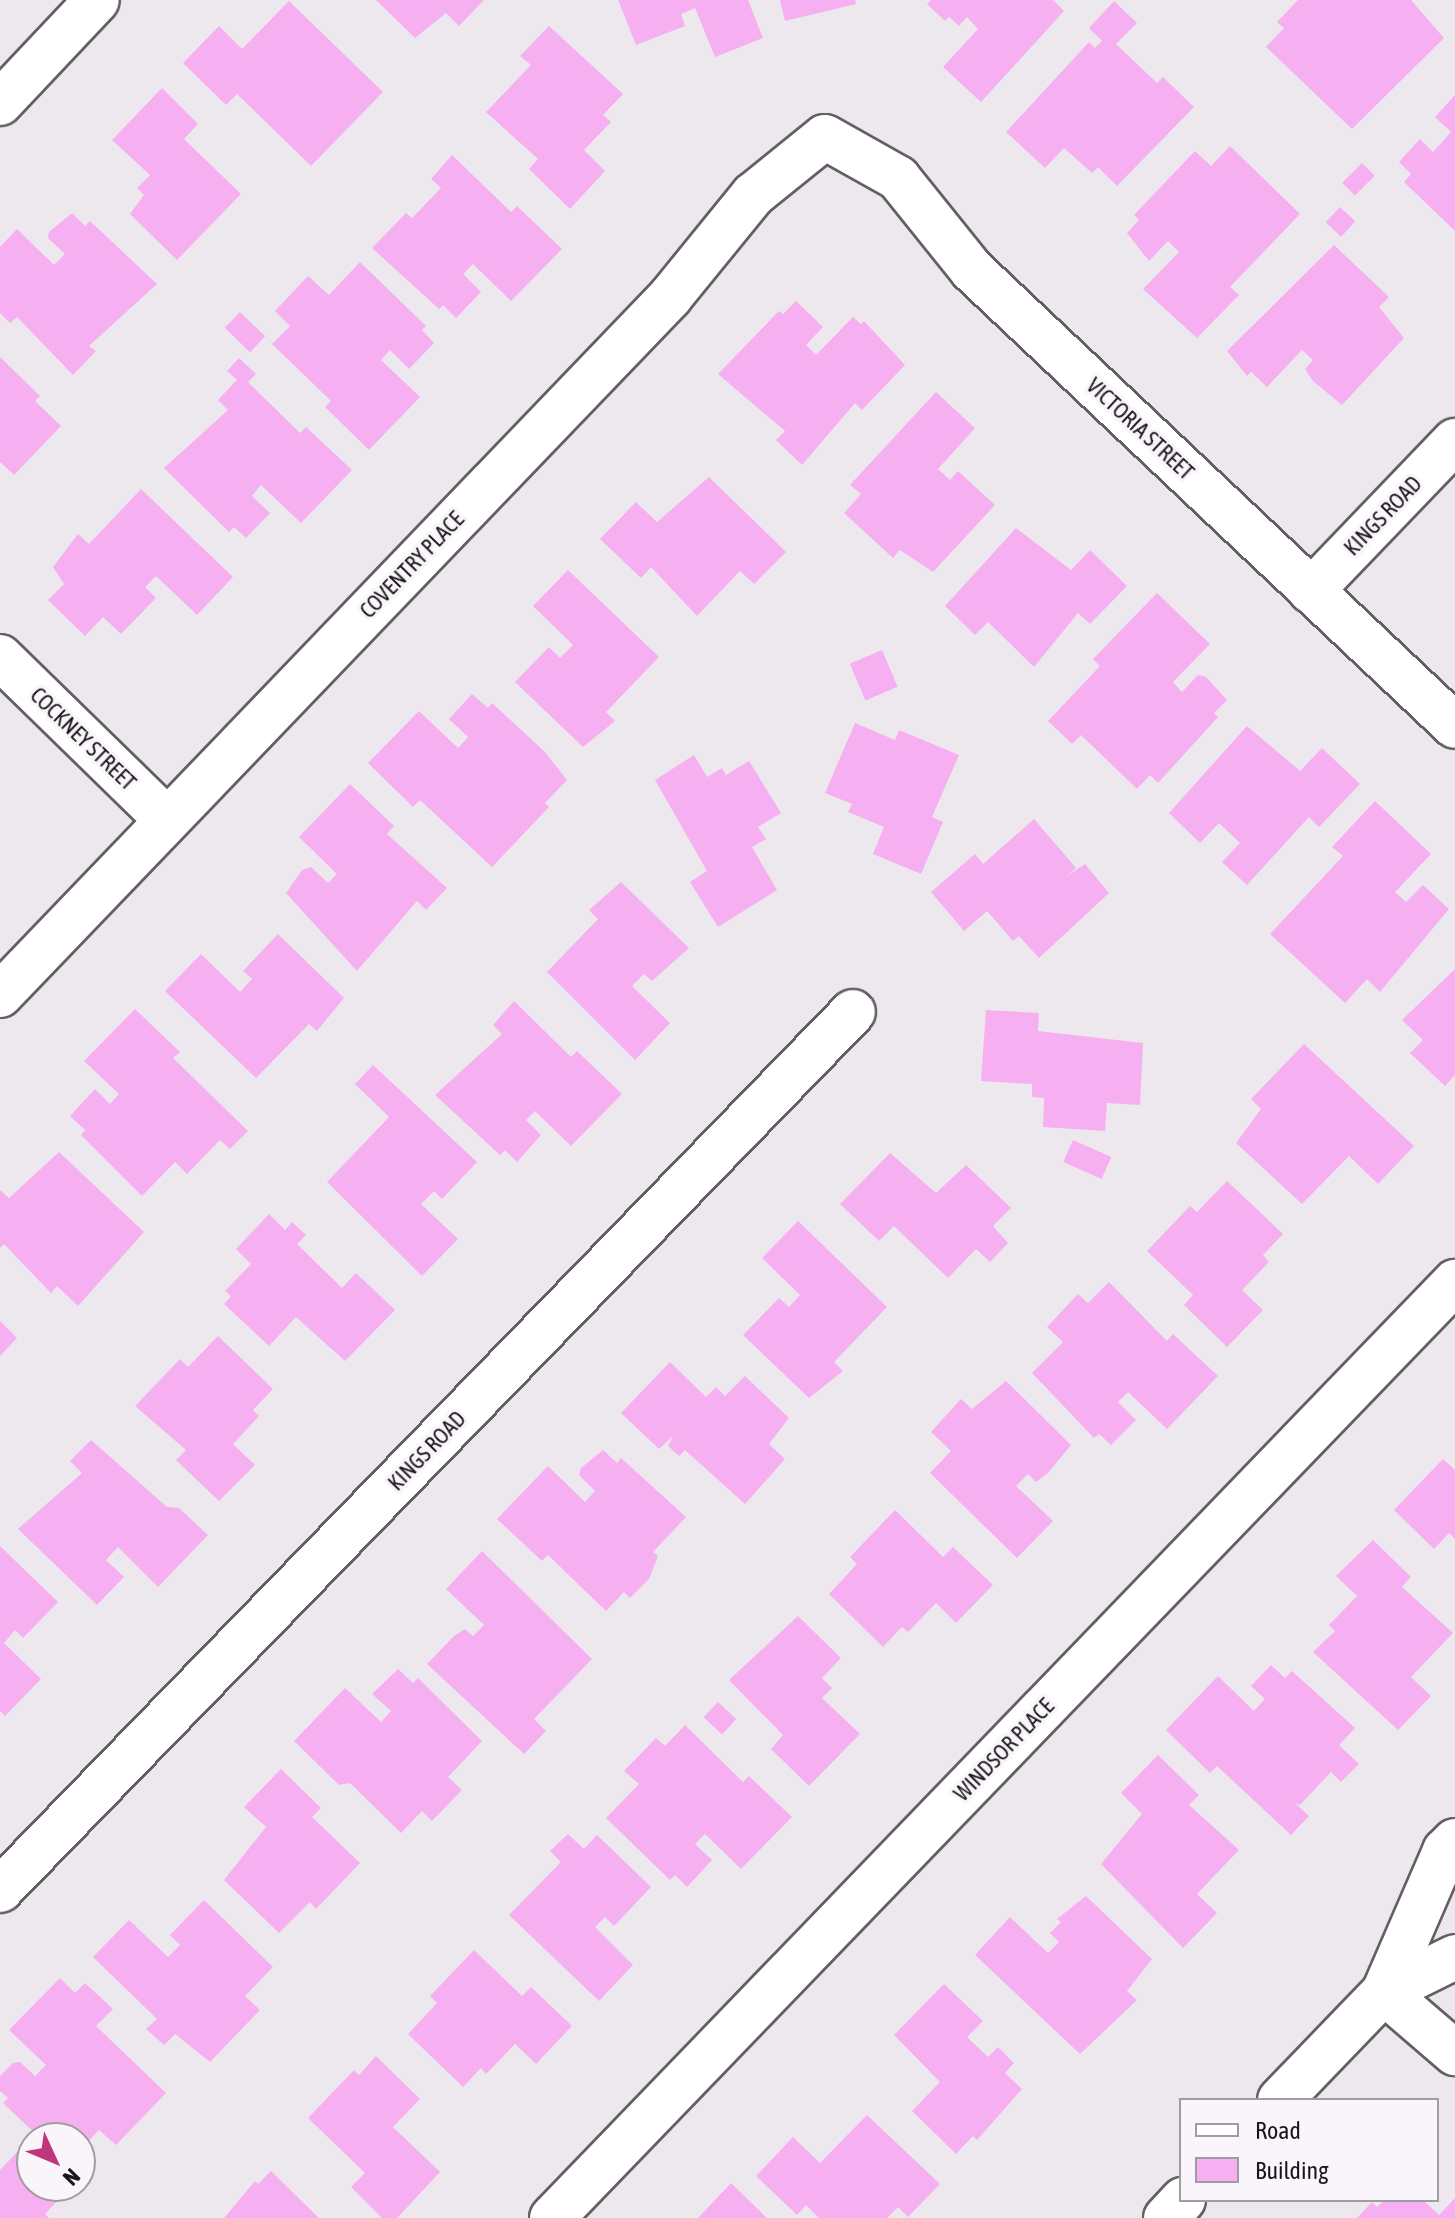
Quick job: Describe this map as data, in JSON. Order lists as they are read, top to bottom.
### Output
{
  "streets": {
    "street": [
      "VICTORIA STREET",
      "KINGS ROAD",
      "COVENTRY PLACE",
      "COCKNEY STREET",
      "WINDSOR PLACE"
    ]
  },
  "crossings": [
    ["VICTORIA STREET", "KINGS ROAD"],
    ["VICTORIA STREET", "COVENTRY PLACE"],
    ["COVENTRY PLACE", "COCKNEY STREET"]
  ],
  "legend": ["Road", "Building"],
  "north": "bottom right"
}
